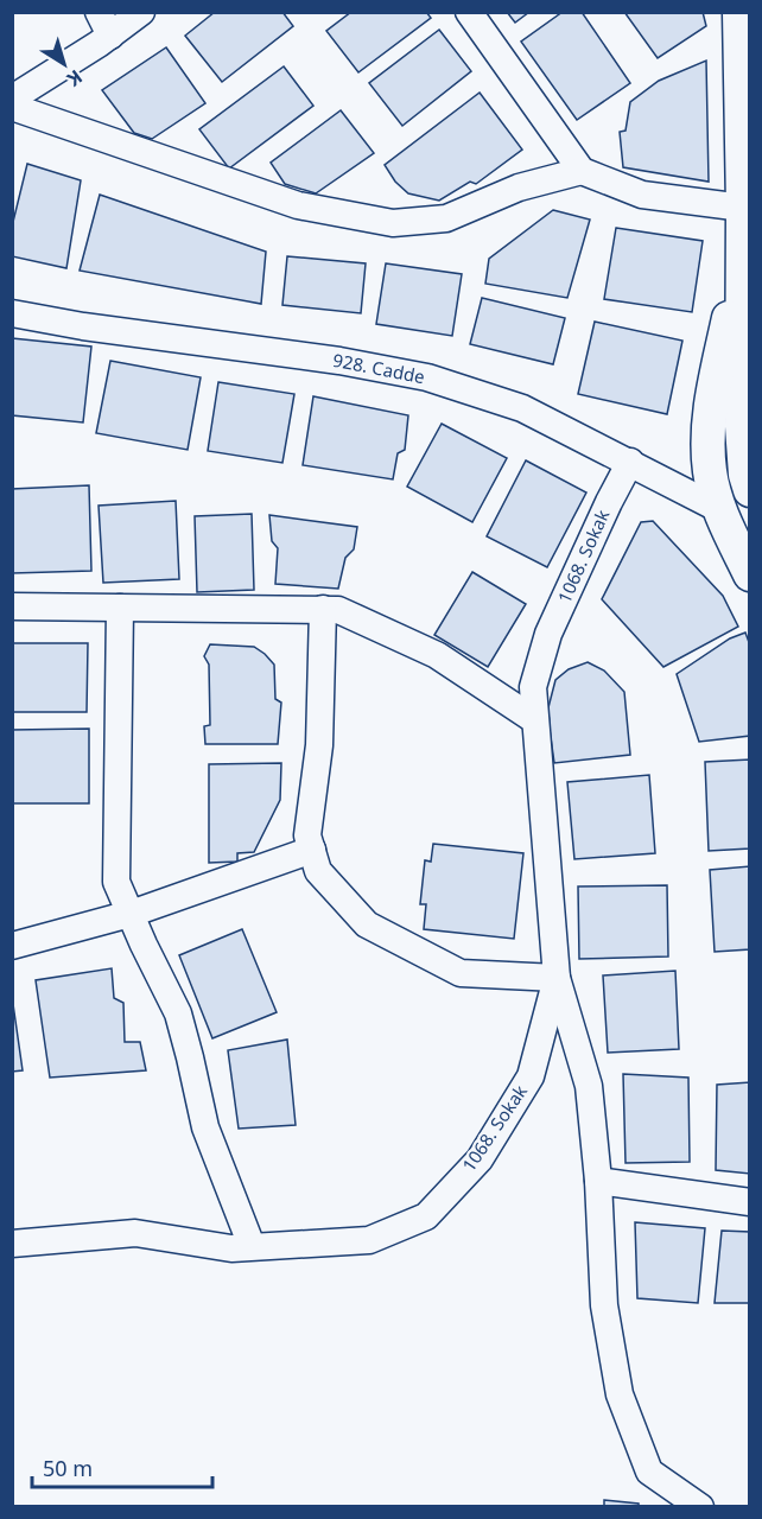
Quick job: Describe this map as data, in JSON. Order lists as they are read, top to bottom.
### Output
{
  "streets": {
    "street": ["928. Cadde", "1068. Sokak"]
  },
  "crossings": [
    ["928. Cadde", "1068. Sokak"]
  ],
  "scale_bar": "50 m",
  "north": "bottom right"
}
